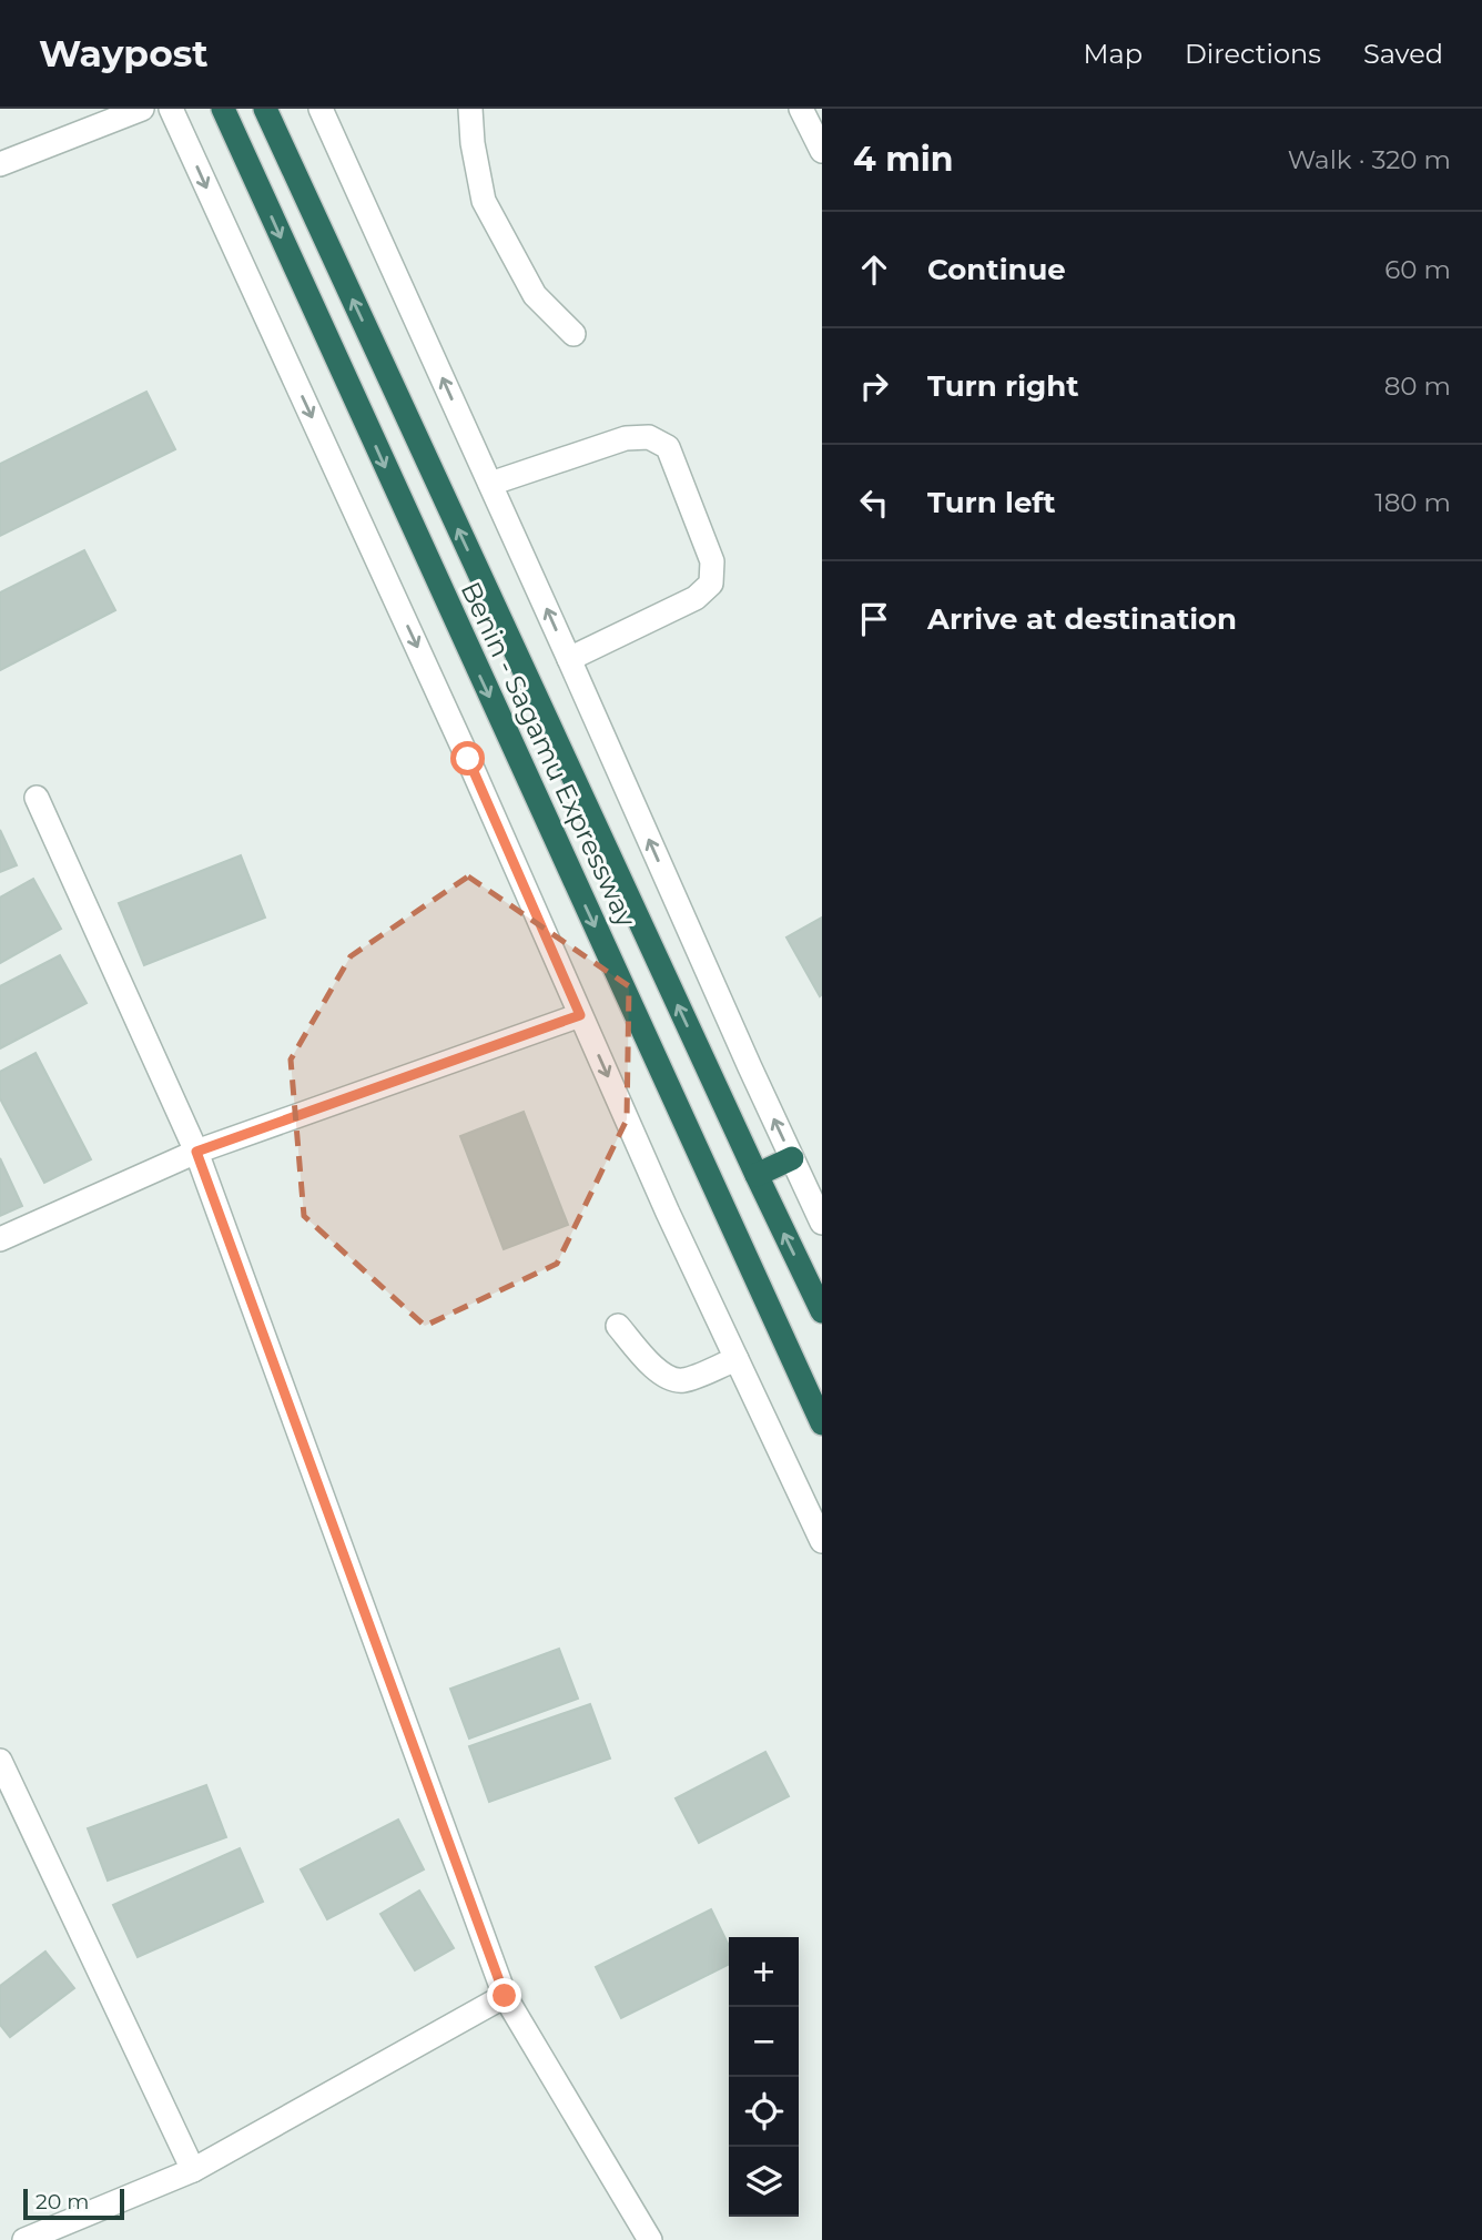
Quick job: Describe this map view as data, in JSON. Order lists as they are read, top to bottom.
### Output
{
  "streets": {
    "highway": ["Benin - Sagamu Expressway"]
  },
  "scale_bar": "20 m",
  "page": {
    "header": "Waypost",
    "nav": ["Map", "Directions", "Saved"],
    "heading": ["4 min", "Walk · 320 m"],
    "list": [
      ["Continue", "60 m"],
      ["Turn right", "80 m"],
      ["Turn left", "180 m"],
      "Arrive at destination"
    ],
    "map_buttons": ["+", "−"],
    "scale": "20 m"
  }
}
